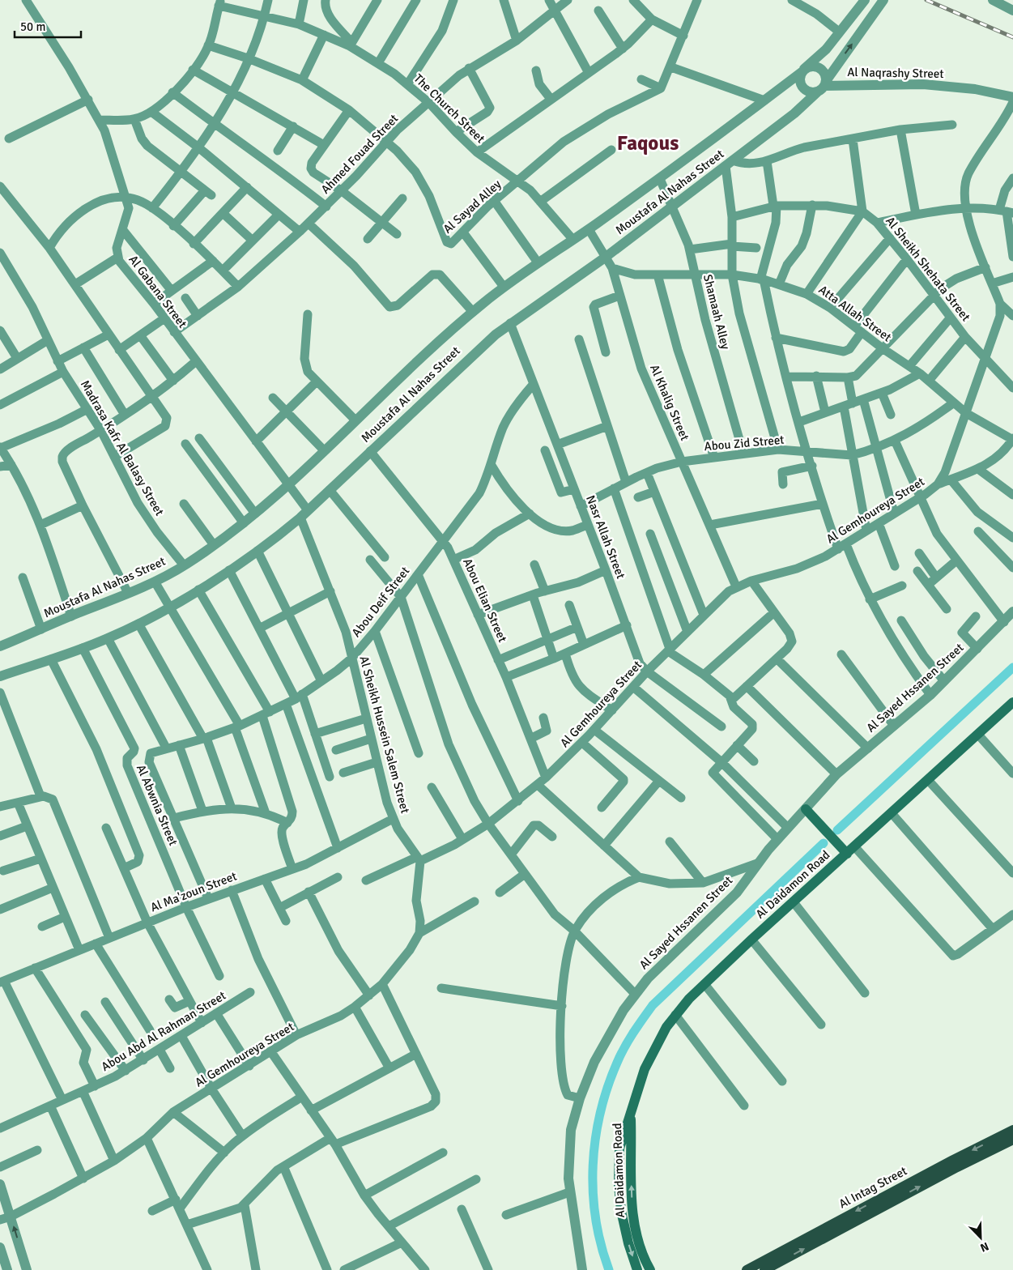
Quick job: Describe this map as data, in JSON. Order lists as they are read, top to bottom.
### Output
{
  "streets": {
    "main road": ["Al Daidamon Road", "Al Intag Street"],
    "street": [
      "Al Naqrashy Street",
      "The Church Street",
      "Ahmed Fouad Street",
      "Moustafa Al Nahas Street",
      "Al Sayad Alley",
      "Al Sheikh Shehata Street",
      "Al Gabana Street",
      "Shamaah Alley",
      "Atta Allah Street",
      "Al Khalig Street",
      "Abou Zid Street",
      "Madrasa Kafr Al Balasy Street",
      "Al Gemhoureya Street",
      "Nasr Allah Street",
      "Abou Elian Street",
      "Abou Deif Street",
      "Al Sayed Hssanen Street",
      "Al Sheikh Hussein Salem Street",
      "Al Abwnia Street",
      "Al Ma'zoun Street",
      "Abou Abd Al Rahman Street"
    ]
  },
  "crossings": [
    ["Al Naqrashy Street", "Moustafa Al Nahas Street"],
    ["The Church Street", "Ahmed Fouad Street"],
    ["The Church Street", "Moustafa Al Nahas Street"],
    ["The Church Street", "Al Sayad Alley"],
    ["Ahmed Fouad Street", "Al Sayad Alley"],
    ["Ahmed Fouad Street", "Al Gabana Street"],
    ["Moustafa Al Nahas Street", "Al Gabana Street"],
    ["Moustafa Al Nahas Street", "Shamaah Alley"],
    ["Moustafa Al Nahas Street", "Madrasa Kafr Al Balasy Street"],
    ["Moustafa Al Nahas Street", "Nasr Allah Street"],
    ["Moustafa Al Nahas Street", "Abou Elian Street"],
    ["Moustafa Al Nahas Street", "Al Sheikh Hussein Salem Street"],
    ["Moustafa Al Nahas Street", "Al Abwnia Street"],
    ["Al Sheikh Shehata Street", "Al Gemhoureya Street"],
    ["Al Gabana Street", "Al Sheikh Hussein Salem Street"],
    ["Shamaah Alley", "Atta Allah Street"],
    ["Shamaah Alley", "Abou Zid Street"],
    ["Atta Allah Street", "Al Khalig Street"],
    ["Atta Allah Street", "Abou Zid Street"],
    ["Atta Allah Street", "Al Gemhoureya Street"],
    ["Al Khalig Street", "Abou Zid Street"],
    ["Al Khalig Street", "Al Gemhoureya Street"],
    ["Abou Zid Street", "Nasr Allah Street"],
    ["Al Gemhoureya Street", "Nasr Allah Street"],
    ["Al Gemhoureya Street", "Abou Elian Street"],
    ["Al Gemhoureya Street", "Al Sheikh Hussein Salem Street"],
    ["Nasr Allah Street", "Abou Deif Street"],
    ["Abou Elian Street", "Abou Deif Street"],
    ["Abou Deif Street", "Al Sheikh Hussein Salem Street"],
    ["Al Sheikh Hussein Salem Street", "Al Ma'zoun Street"],
    ["Al Abwnia Street", "Al Ma'zoun Street"]
  ],
  "districts": ["Faqous"],
  "scale_bar": "50 m",
  "north": "bottom right"
}
